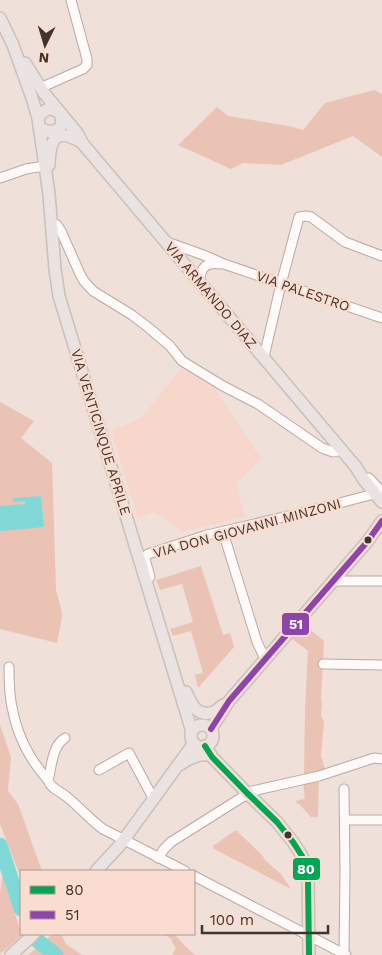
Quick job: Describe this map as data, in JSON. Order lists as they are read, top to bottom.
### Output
{
  "streets": {
    "main road": ["VIA ARMANDO DIAZ", "VIA VENTICINQUE APRILE"],
    "street": ["VIA PALESTRO", "VIA DON GIOVANNI MINZONI"]
  },
  "crossings": [
    ["VIA PALESTRO", "VIA ARMANDO DIAZ"],
    ["VIA ARMANDO DIAZ", "VIA VENTICINQUE APRILE"],
    ["VIA ARMANDO DIAZ", "VIA DON GIOVANNI MINZONI"],
    ["VIA VENTICINQUE APRILE", "VIA DON GIOVANNI MINZONI"]
  ],
  "lines": ["transit line 51", "transit line 80"],
  "legend": ["80", "51"],
  "scale_bar": "100 m",
  "north": "bottom"
}
